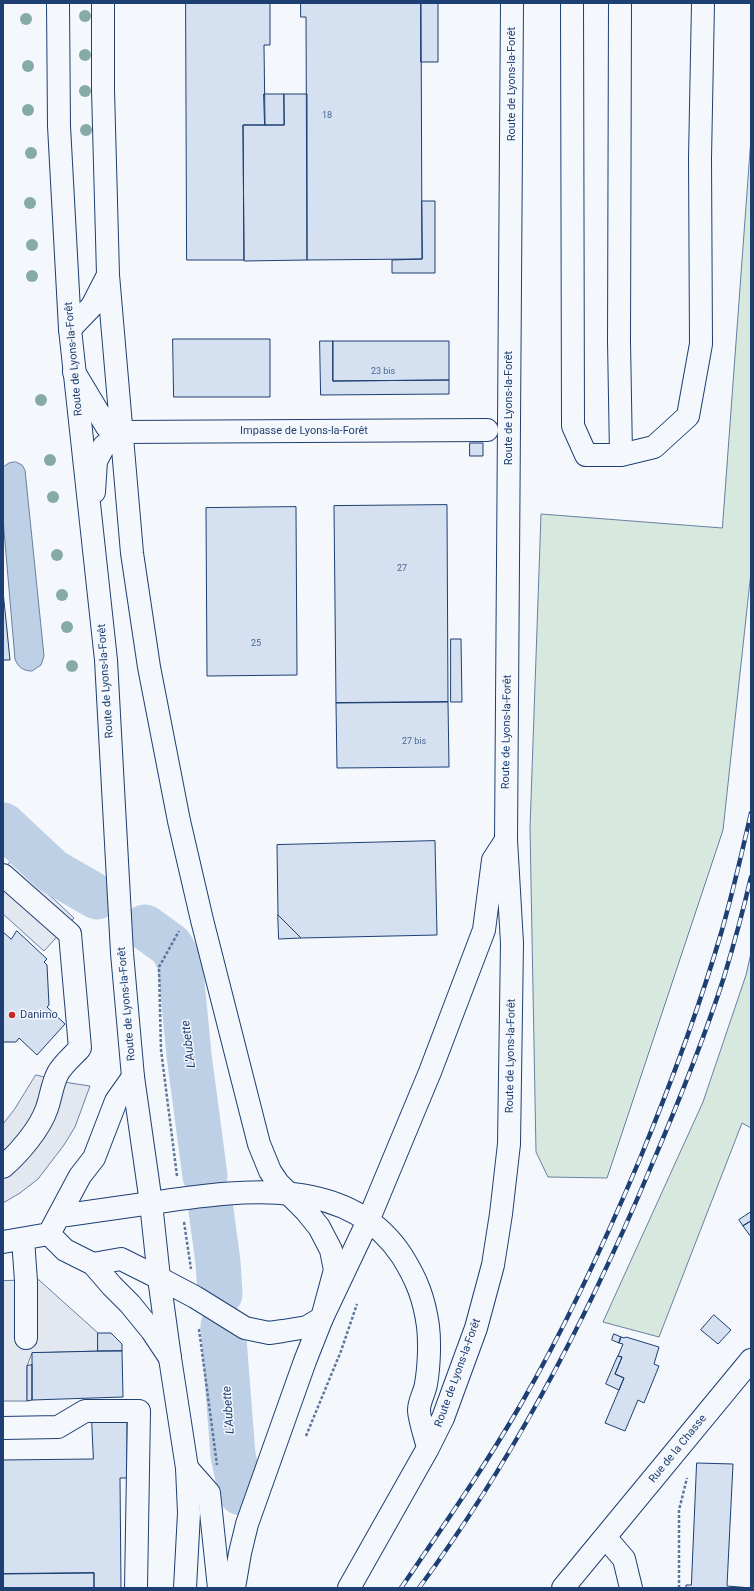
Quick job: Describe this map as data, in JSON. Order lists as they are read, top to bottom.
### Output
{
  "streets": {
    "main road": ["Route de Lyons-la-Forêt", "Impasse de Lyons-la-Forêt", "Rue de la Chasse"]
  },
  "water": ["L'Aubette"],
  "places": ["Danimo"],
  "house_numbers": [
    "18",
    "23 bis",
    "27",
    "25",
    "27 bis"
  ]
}
